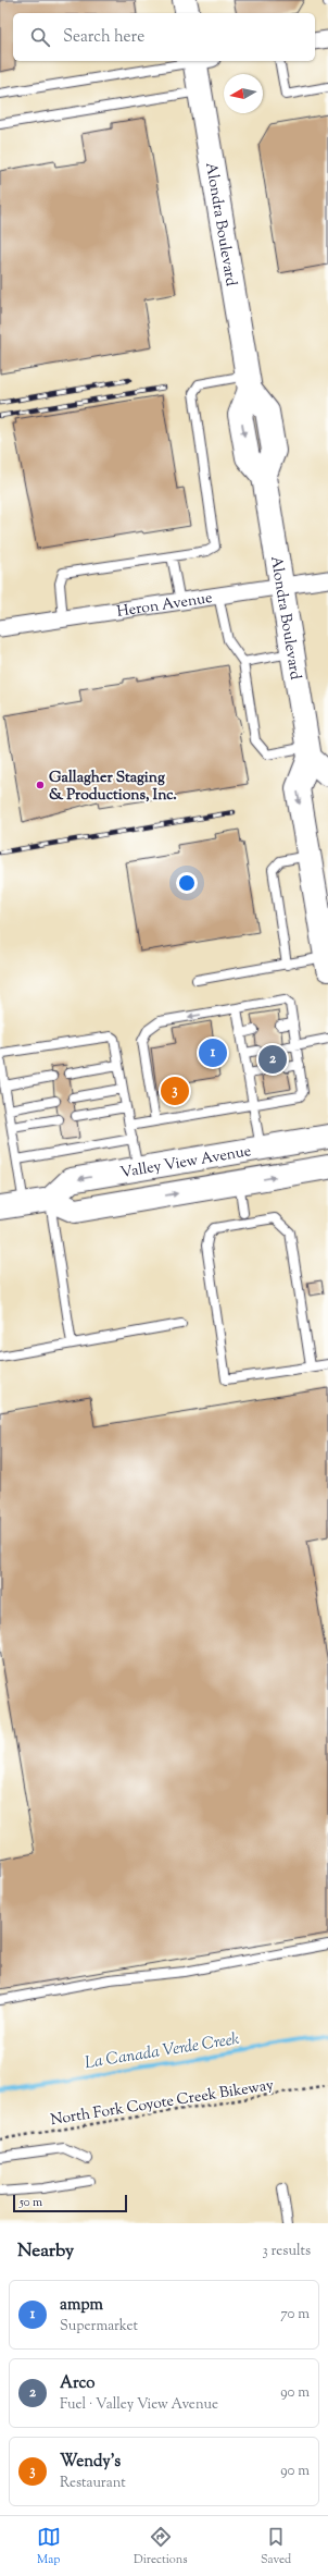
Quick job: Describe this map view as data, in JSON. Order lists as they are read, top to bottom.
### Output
{
  "streets": {
    "main road": ["Alondra Boulevard", "Valley View Avenue"],
    "street": ["Heron Avenue"],
    "path": ["North Fork Coyote Creek Bikeway"]
  },
  "crossings": [
    ["Alondra Boulevard", "Heron Avenue"]
  ],
  "water": ["La Canada Verde Creek"],
  "places": ["Gallagher Staging & Productions, Inc."],
  "scale_bar": "50 m",
  "north": "left",
  "page": {
    "search": "Search here",
    "pins": ["1", "2", "3"],
    "scale": "50 m",
    "heading": ["Nearby", "3 results"],
    "list": [
      {
        "mark": "1",
        "name": "ampm",
        "note": "Supermarket",
        "value": "70 m"
      },
      {
        "mark": "2",
        "name": "Arco",
        "note": "Fuel · Valley View Avenue",
        "value": "90 m"
      },
      {
        "mark": "3",
        "name": "Wendy's",
        "note": "Restaurant",
        "value": "90 m"
      }
    ],
    "nav": ["Map", "Directions", "Saved"]
  }
}
